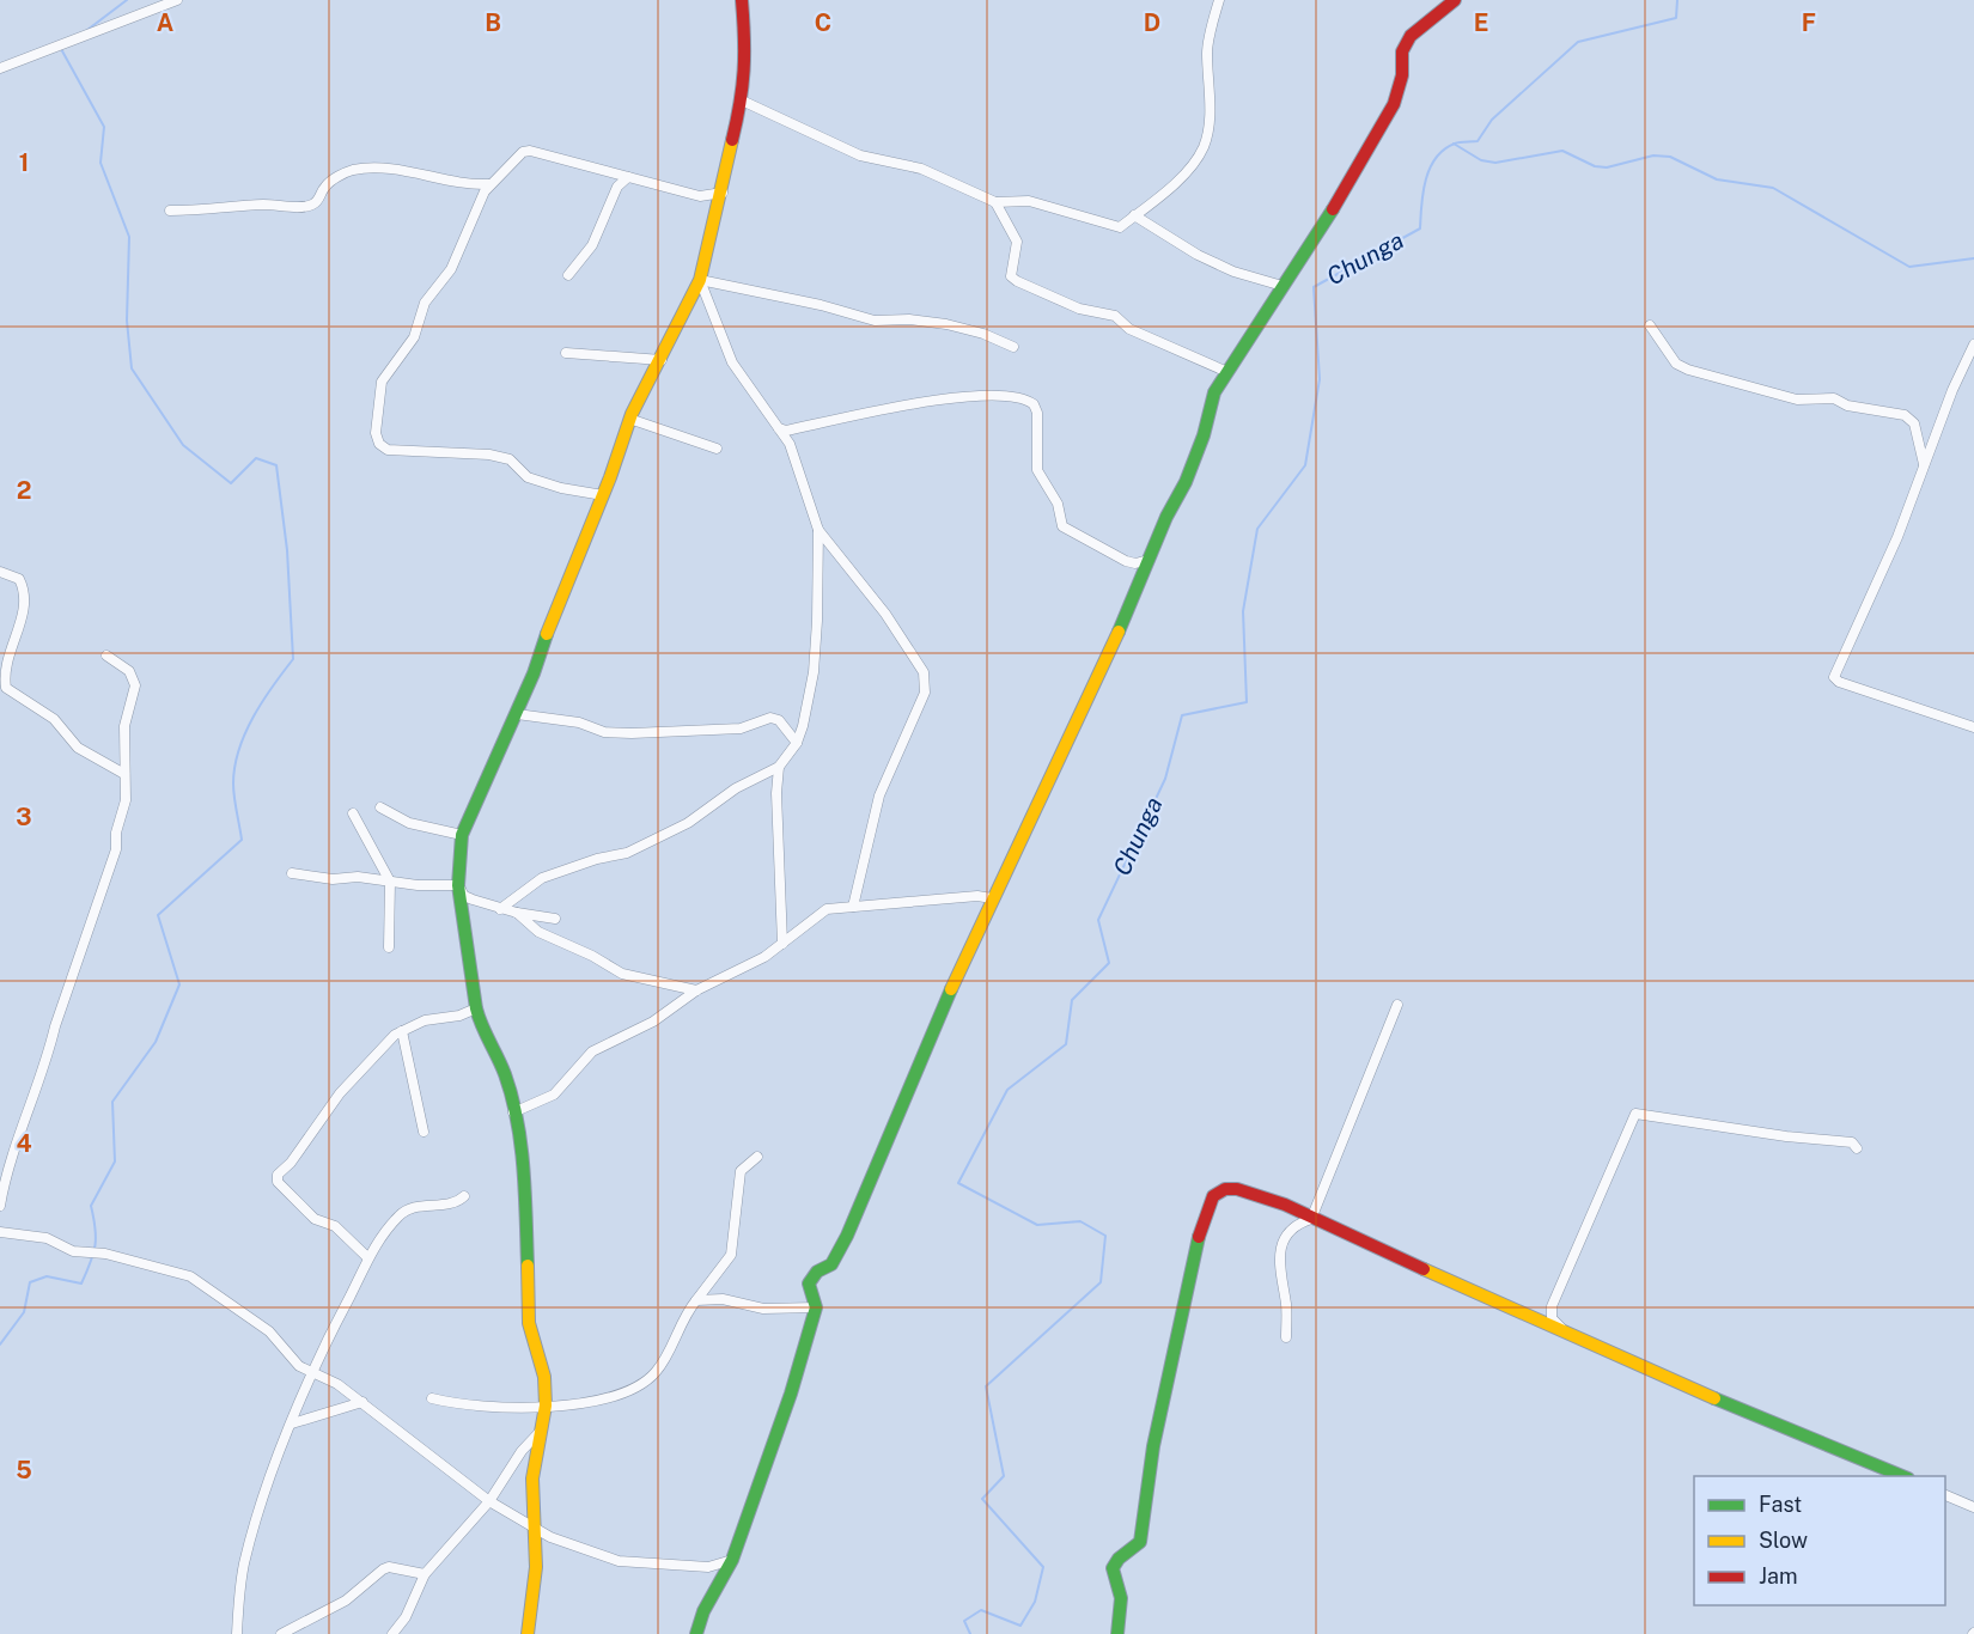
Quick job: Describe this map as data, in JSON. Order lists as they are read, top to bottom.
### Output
{
  "water": ["Chunga"],
  "legend": ["Fast", "Slow", "Jam"],
  "grid": {
    "columns": [
      "A",
      "B",
      "C",
      "D",
      "E",
      "F"
    ],
    "rows": [
      "1",
      "2",
      "3",
      "4",
      "5"
    ]
  }
}
